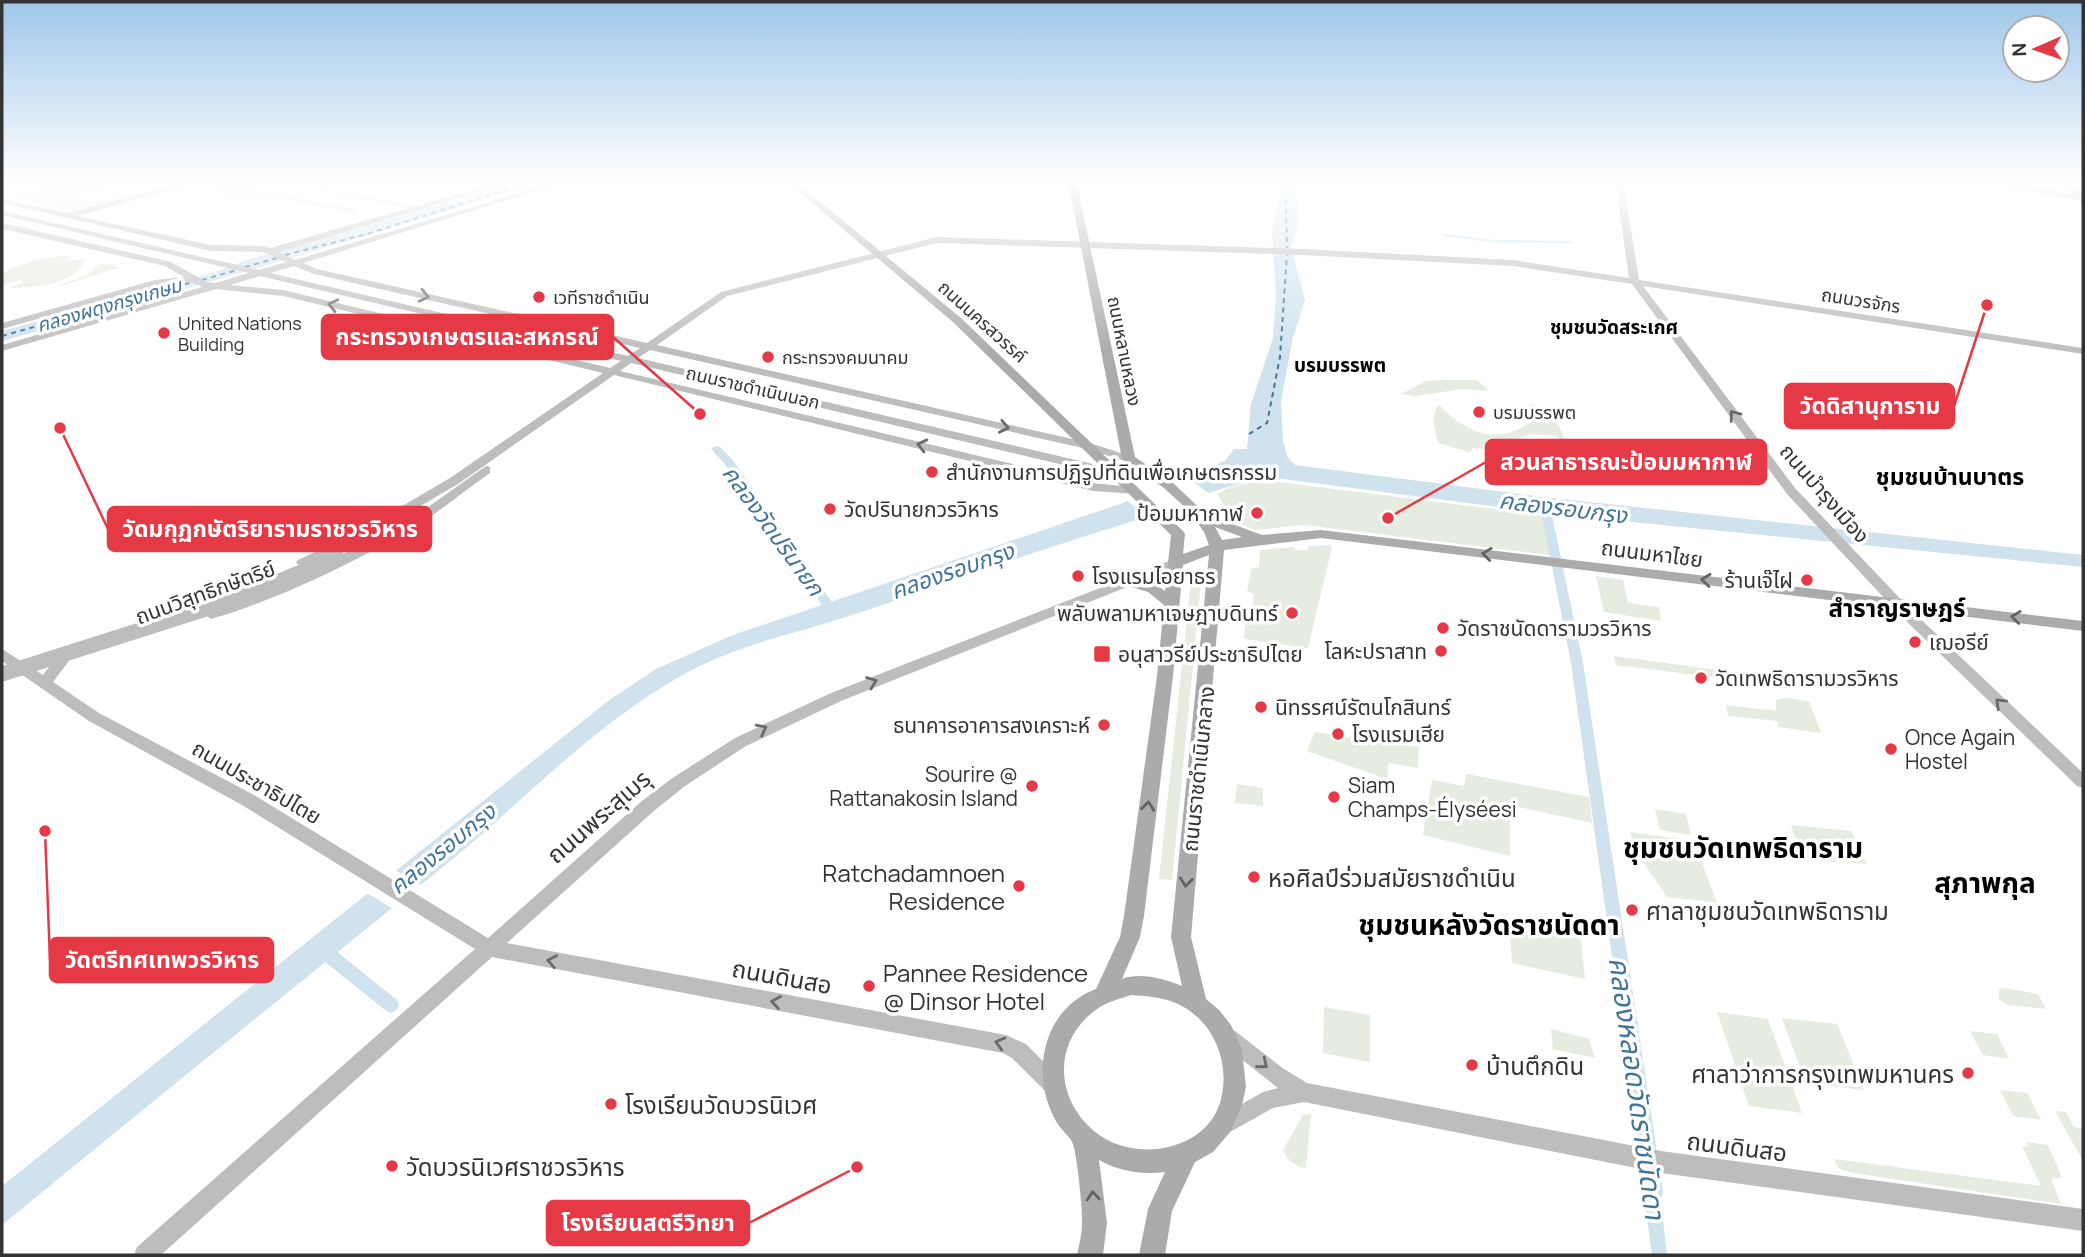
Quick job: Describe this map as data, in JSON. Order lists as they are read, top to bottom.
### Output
{
  "streets": {
    "main road": [
      "ถนนวรจักร",
      "ถนนนครสวรรค์",
      "ถนนหลานหลวง",
      "ถนนราชดำเนินนอก",
      "ถนนบำรุงเมือง",
      "ถนนมหาไชย",
      "ถนนวิสุทธิกษัตริย์",
      "ถนนราชดำเนินกลาง",
      "ถนนประชาธิปไตย",
      "ถนนพระสุเมรุ",
      "ถนนดินสอ"
    ]
  },
  "crossings": [
    ["ถนนวรจักร", "ถนนหลานหลวง"],
    ["ถนนวรจักร", "ถนนบำรุงเมือง"],
    ["ถนนวรจักร", "ถนนวิสุทธิกษัตริย์"],
    ["ถนนนครสวรรค์", "ถนนราชดำเนินนอก"],
    ["ถนนนครสวรรค์", "ถนนวิสุทธิกษัตริย์"],
    ["ถนนนครสวรรค์", "ถนนราชดำเนินกลาง"],
    ["ถนนหลานหลวง", "ถนนราชดำเนินนอก"],
    ["ถนนหลานหลวง", "ถนนวิสุทธิกษัตริย์"],
    ["ถนนราชดำเนินนอก", "ถนนวิสุทธิกษัตริย์"],
    ["ถนนราชดำเนินนอก", "ถนนราชดำเนินกลาง"],
    ["ถนนบำรุงเมือง", "ถนนมหาไชย"],
    ["ถนนมหาไชย", "ถนนราชดำเนินกลาง"],
    ["ถนนวิสุทธิกษัตริย์", "ถนนประชาธิปไตย"],
    ["ถนนราชดำเนินกลาง", "ถนนพระสุเมรุ"],
    ["ถนนราชดำเนินกลาง", "ถนนดินสอ"],
    ["ถนนประชาธิปไตย", "ถนนพระสุเมรุ"],
    ["ถนนประชาธิปไตย", "ถนนดินสอ"],
    ["ถนนพระสุเมรุ", "ถนนดินสอ"]
  ],
  "one_way": ["ถนนบำรุงเมือง", "ถนนมหาไชย", "ถนนพระสุเมรุ"],
  "districts": [
    "ชุมชนวัดสระเกศ",
    "บรมบรรพต",
    "ชุมชนบ้านบาตร",
    "สำราญราษฎร์",
    "ชุมชนวัดเทพธิดาราม",
    "สุภาพกุล",
    "ชุมชนหลังวัดราชนัดดา"
  ],
  "water": [
    "คลองผดุงกรุงเกษม",
    "คลองรอบกรุง",
    "คลองวัดปรินายก",
    "คลองหลอดวัดราชนัดดา"
  ],
  "places": {
    "other": [
      "เวทีราชดำเนิน",
      "วัดดิสานุการาม",
      "United Nations Building",
      "กระทรวงคมนาคม",
      "บรมบรรพต",
      "กระทรวงเกษตรและสหกรณ์",
      "วัดมกุฏกษัตริยารามราชวรวิหาร",
      "สำนักงานการปฏิรูปที่ดินเพื่อเกษตรกรรม",
      "วัดปรินายกวรวิหาร",
      "ป้อมมหากาฬ",
      "สวนสาธารณะป้อมมหากาฬ",
      "โรงแรมไอยาธร",
      "ร้านเจ๊ไฝ",
      "พลับพลามหาเจษฎาบดินทร์",
      "วัดราชนัดดารามวรวิหาร",
      "เฌอรีย์",
      "โลหะปราสาท",
      "วัดเทพธิดารามวรวิหาร",
      "นิทรรศน์รัตนโกสินทร์",
      "ธนาคารอาคารสงเคราะห์",
      "โรงแรมเฮีย",
      "Once Again Hostel",
      "Sourire @ Rattanakosin Island",
      "Siam Champs-Élyséesi",
      "วัดตรีทศเทพวรวิหาร",
      "หอศิลป์ร่วมสมัยราชดำเนิน",
      "Ratchadamnoen Residence",
      "ศาลาชุมชนวัดเทพธิดาราม",
      "Pannee Residence @ Dinsor Hotel",
      "บ้านตึกดิน",
      "ศาลาว่าการกรุงเทพมหานคร",
      "โรงเรียนวัดบวรนิเวศ",
      "วัดบวรนิเวศราชวรวิหาร",
      "โรงเรียนสตรีวิทยา"
    ],
    "transit": ["อนุสาวรีย์ประชาธิปไตย"]
  },
  "north": "left"
}
